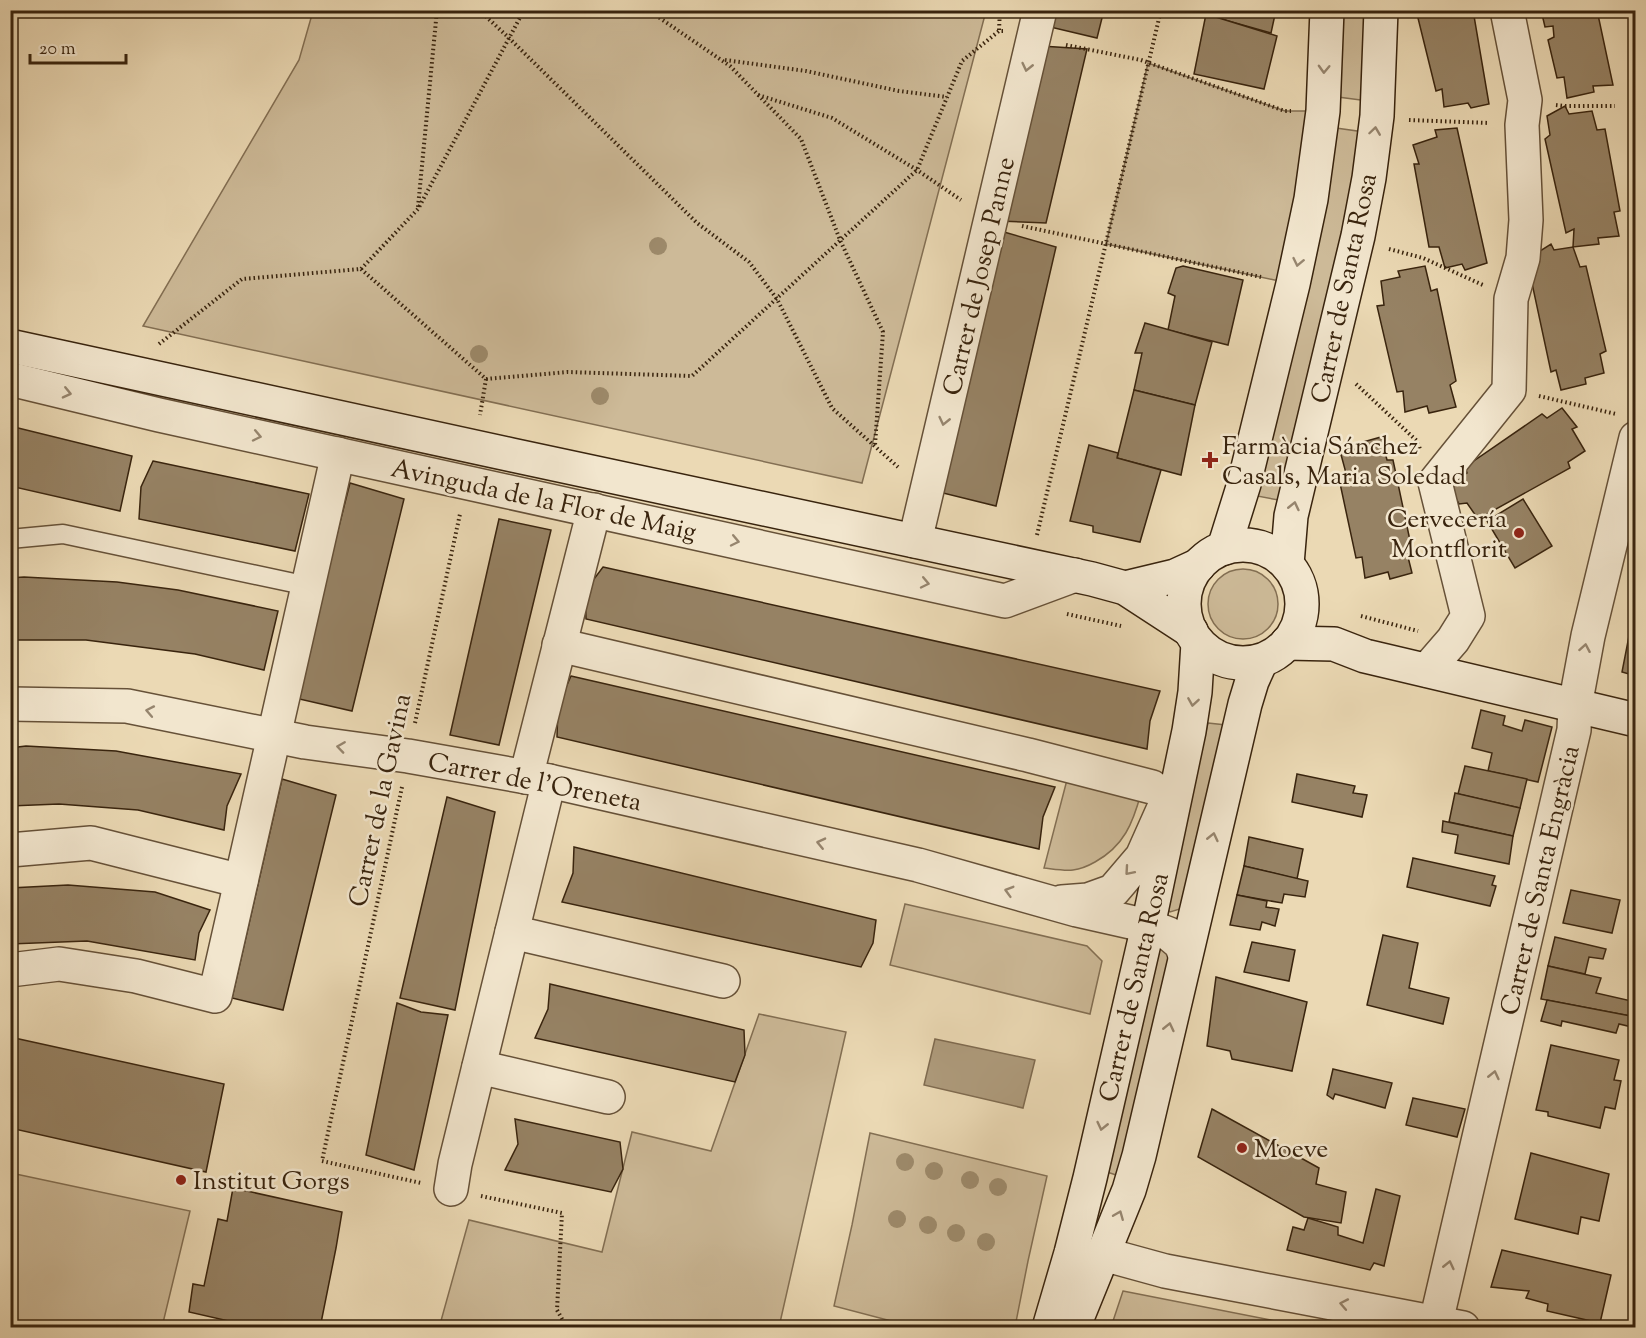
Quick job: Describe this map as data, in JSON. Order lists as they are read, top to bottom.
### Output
{
  "streets": {
    "street": [
      "Carrer de Josep Panne",
      "Carrer de Santa Rosa",
      "Avinguda de la Flor de Maig",
      "Carrer de l'Oreneta",
      "Carrer de Santa Engràcia"
    ],
    "path": ["Carrer de la Gavina"]
  },
  "crossings": [
    ["Carrer de Josep Panne", "Avinguda de la Flor de Maig"],
    ["Carrer de Santa Rosa", "Carrer de l'Oreneta"],
    ["Avinguda de la Flor de Maig", "Carrer de la Gavina"],
    ["Carrer de l'Oreneta", "Carrer de la Gavina"]
  ],
  "one_way": ["Carrer de Josep Panne", "Carrer de Santa Engràcia"],
  "places": {
    "health": ["Farmàcia Sánchez Casals, Maria Soledad"],
    "other": ["Cervecería Montflorit", "Moeve", "Institut Gorgs"]
  },
  "scale_bar": "20 m"
}
